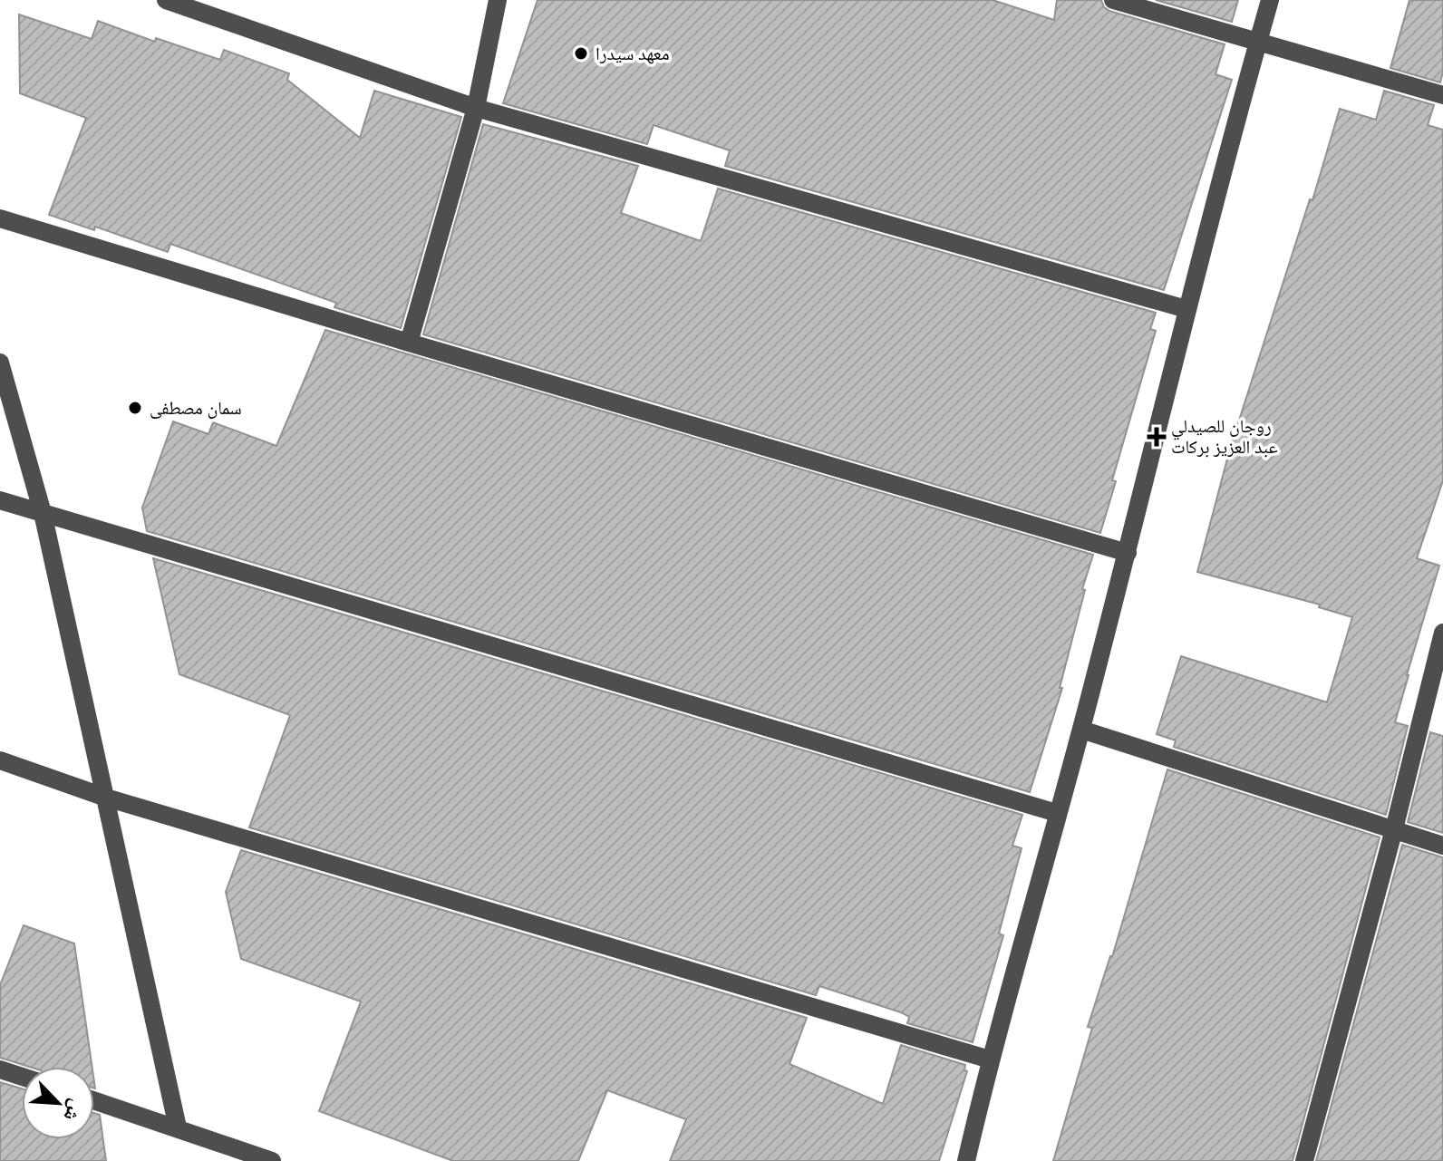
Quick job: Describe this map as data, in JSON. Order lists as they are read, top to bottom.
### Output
{
  "places": {
    "other": ["معهد سيدرا", "سمان مصطفى"],
    "health": ["روجان للصيدلي عبد العزيز بركات"]
  },
  "north": "bottom right"
}
